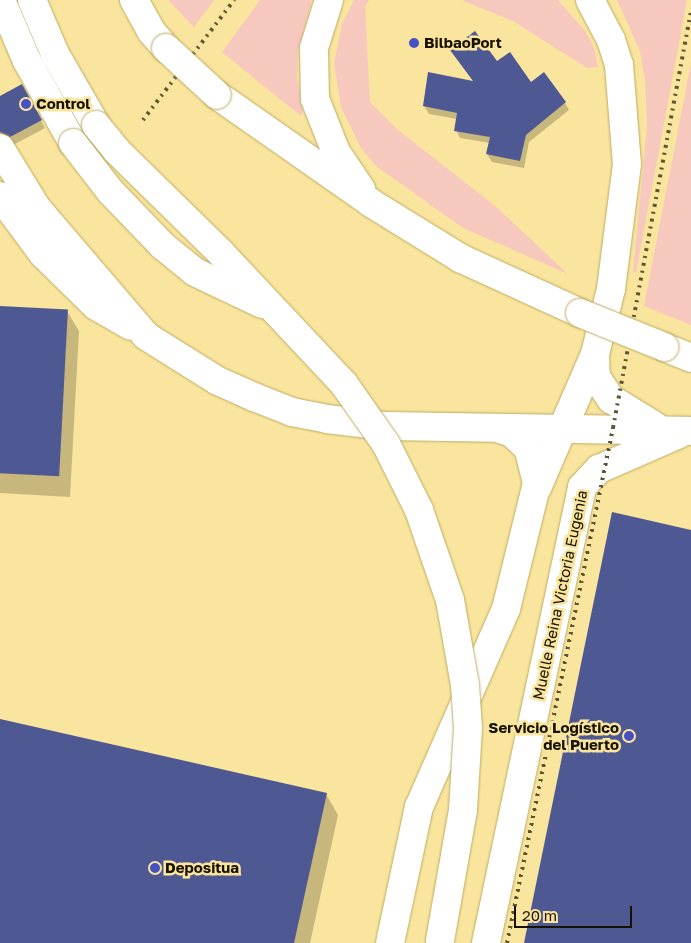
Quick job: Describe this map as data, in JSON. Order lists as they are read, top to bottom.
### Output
{
  "streets": {
    "street": ["Muelle Reina Victoria Eugenia"]
  },
  "places": [
    "BilbaoPort",
    "Control",
    "Servicio Logístico del Puerto",
    "Depositua"
  ],
  "scale_bar": "20 m"
}
